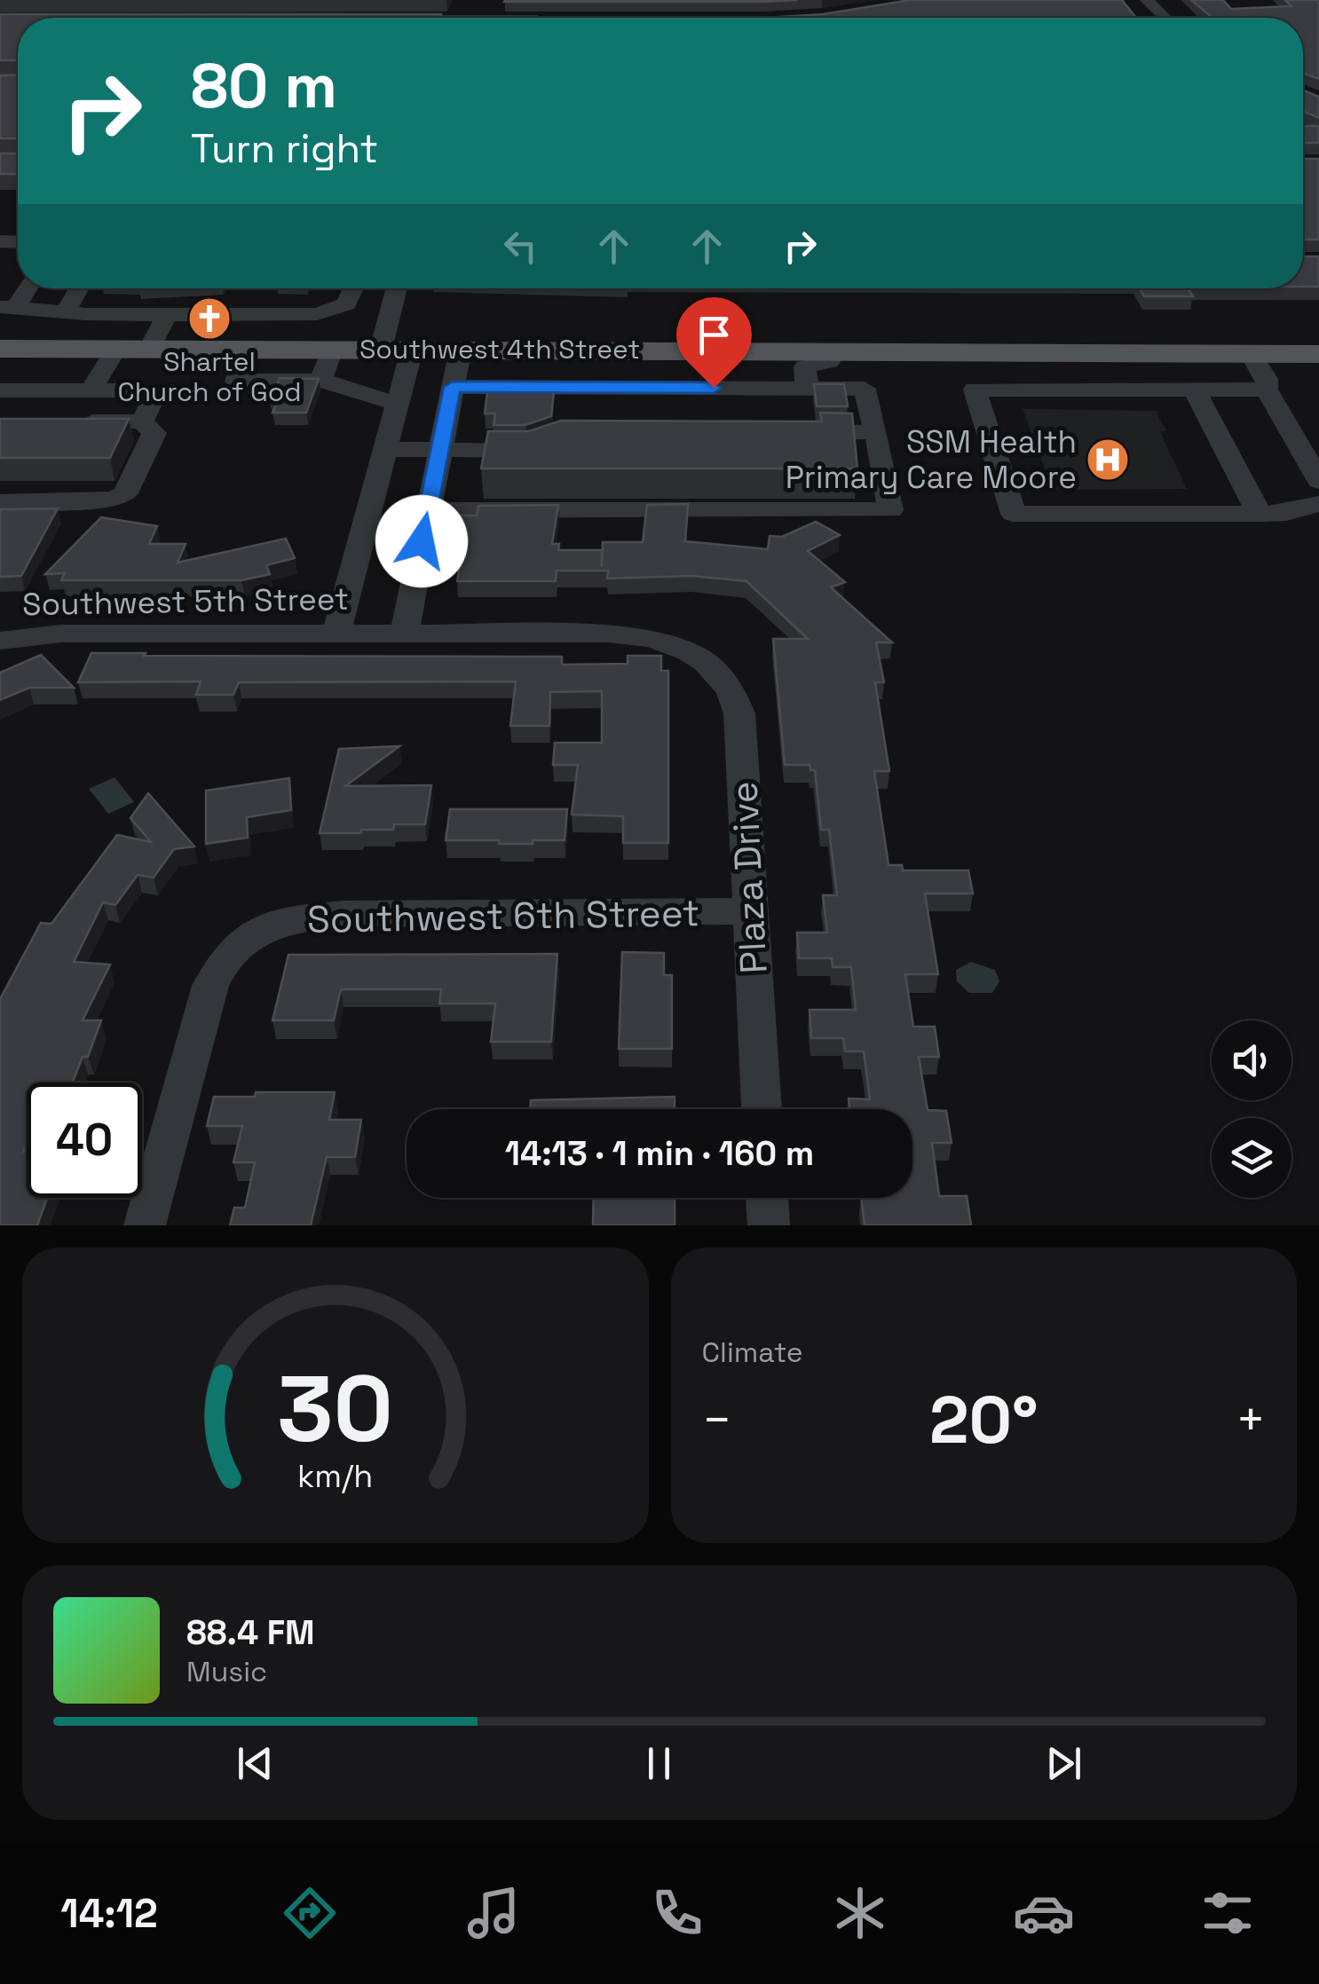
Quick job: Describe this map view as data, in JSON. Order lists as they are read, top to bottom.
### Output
{
  "streets": {
    "main road": ["Southwest 4th Street"],
    "street": ["Southwest 5th Street", "Plaza Drive", "Southwest 6th Street"]
  },
  "crossings": [
    ["Southwest 5th Street", "Plaza Drive"],
    ["Plaza Drive", "Southwest 6th Street"]
  ],
  "places": {
    "church": ["Shartel Church of God"],
    "hospital": ["SSM Health Primary Care Moore"]
  },
  "page": {
    "turn": ["80 m", "Turn right"],
    "limit": "40",
    "trip": "14:13 · 1 min · 160 m",
    "tile": "Climate",
    "heat": ["−", "20°", "+"],
    "song": ["88.4 FM", "Music"],
    "tabs": "14:12",
    "gauge": ["30", "km/h"]
  }
}
